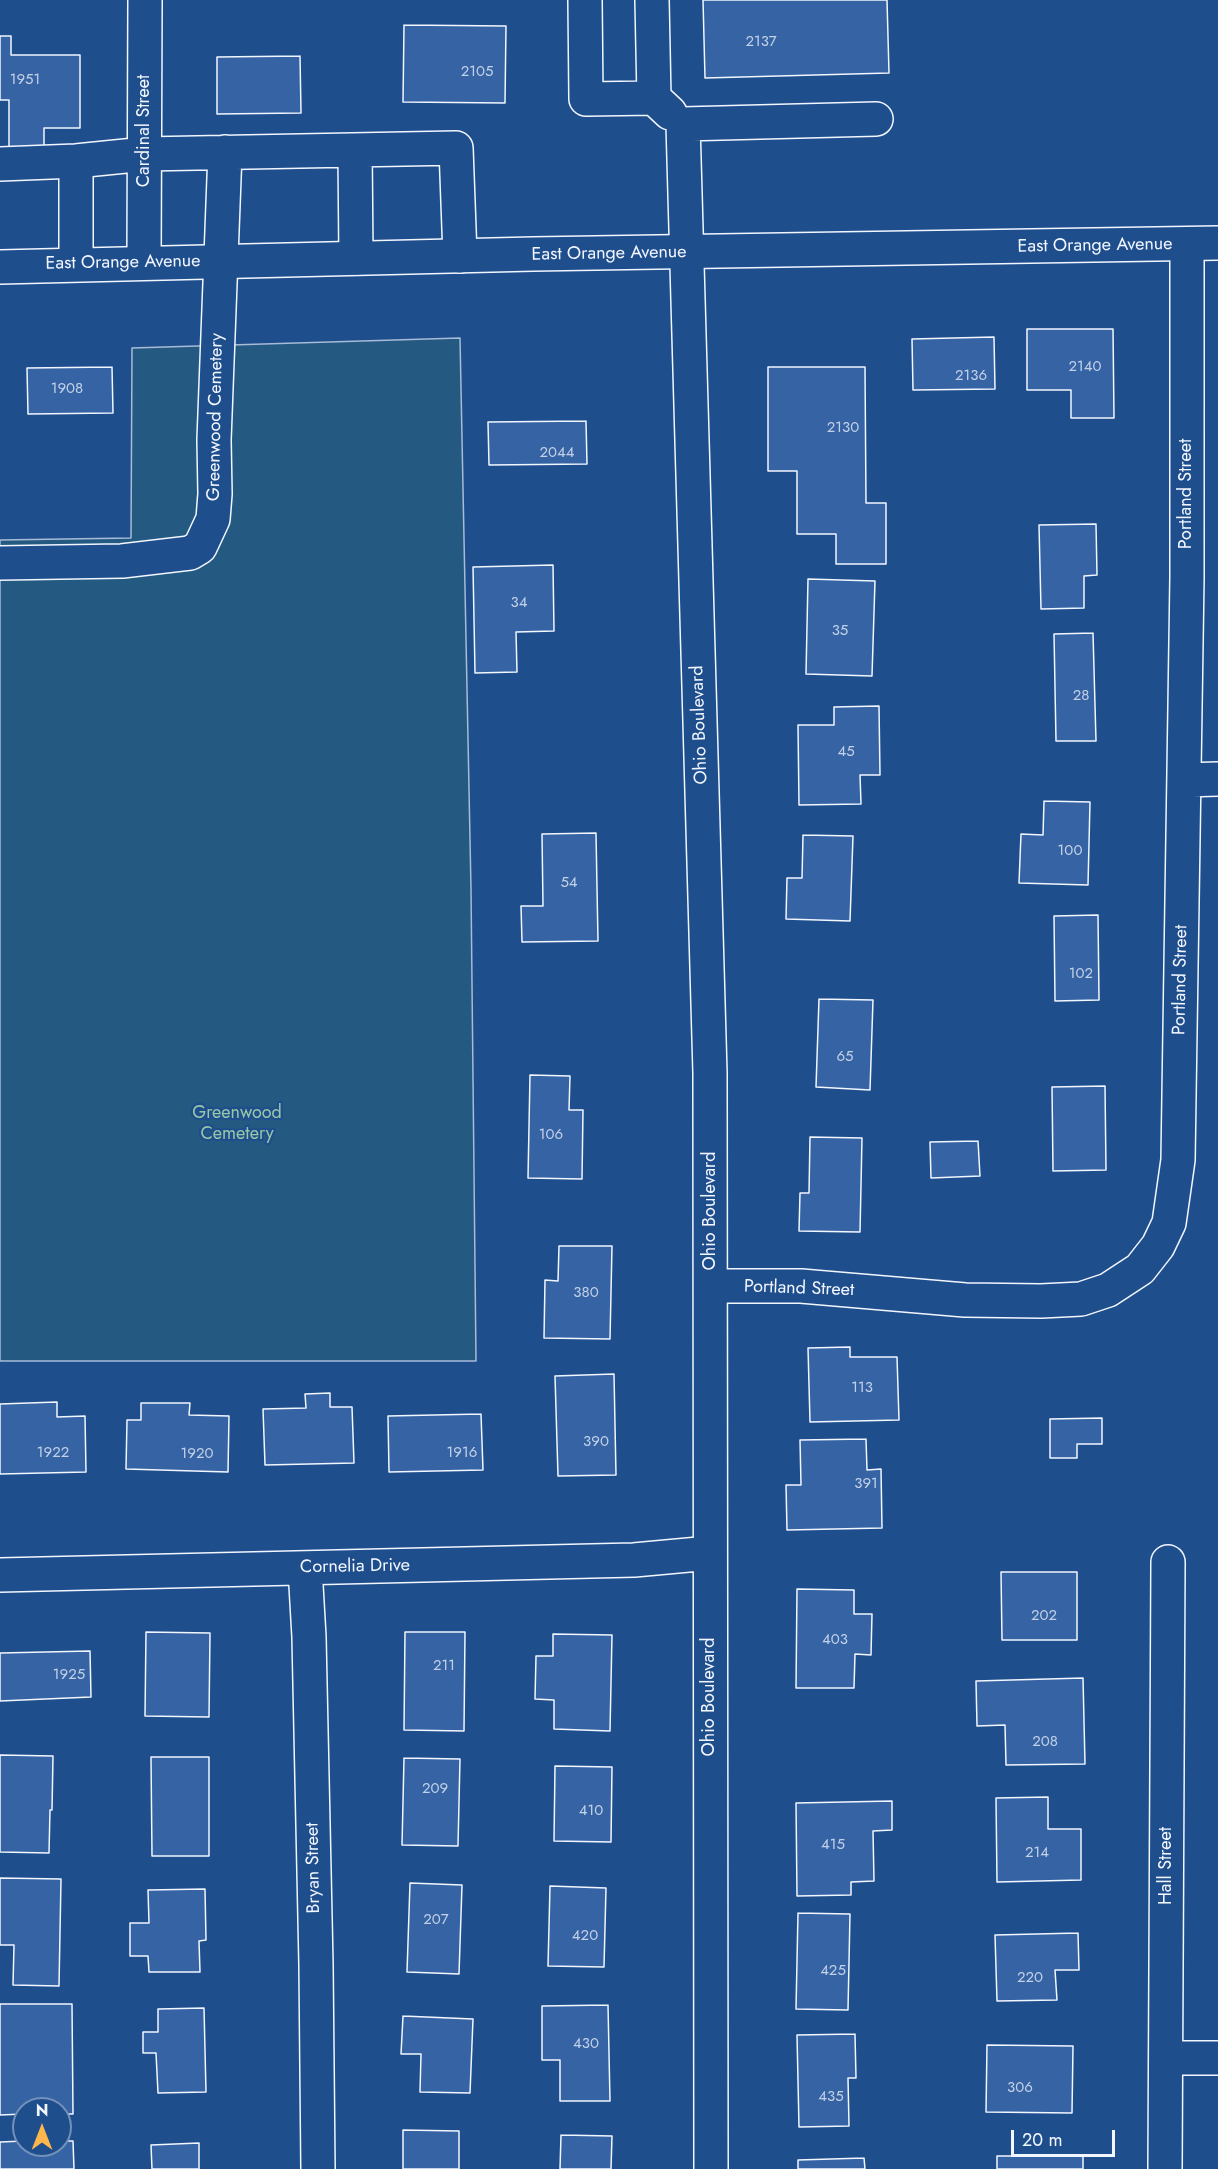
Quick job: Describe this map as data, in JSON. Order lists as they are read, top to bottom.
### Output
{
  "streets": {
    "street": [
      "Cardinal Street",
      "East Orange Avenue",
      "Greenwood Cemetery",
      "Portland Street",
      "Ohio Boulevard",
      "Cornelia Drive",
      "Hall Street",
      "Bryan Street"
    ]
  },
  "crossings": [
    ["Cardinal Street", "East Orange Avenue"],
    ["East Orange Avenue", "Greenwood Cemetery"],
    ["East Orange Avenue", "Portland Street"],
    ["East Orange Avenue", "Ohio Boulevard"],
    ["Portland Street", "Ohio Boulevard"],
    ["Ohio Boulevard", "Cornelia Drive"],
    ["Cornelia Drive", "Bryan Street"]
  ],
  "parks": ["Greenwood Cemetery"],
  "house_numbers": [
    "2137",
    "2105",
    "1951",
    "2140",
    "2136",
    "1908",
    "2130",
    "2044",
    "34",
    "35",
    "28",
    "45",
    "100",
    "54",
    "102",
    "65",
    "106",
    "380",
    "113",
    "390",
    "1922",
    "1916",
    "1920",
    "391",
    "202",
    "403",
    "211",
    "1925",
    "208",
    "209",
    "410",
    "415",
    "214",
    "207",
    "420",
    "425",
    "220",
    "430",
    "306",
    "435"
  ],
  "scale_bar": "20 m",
  "north": "top"
}
